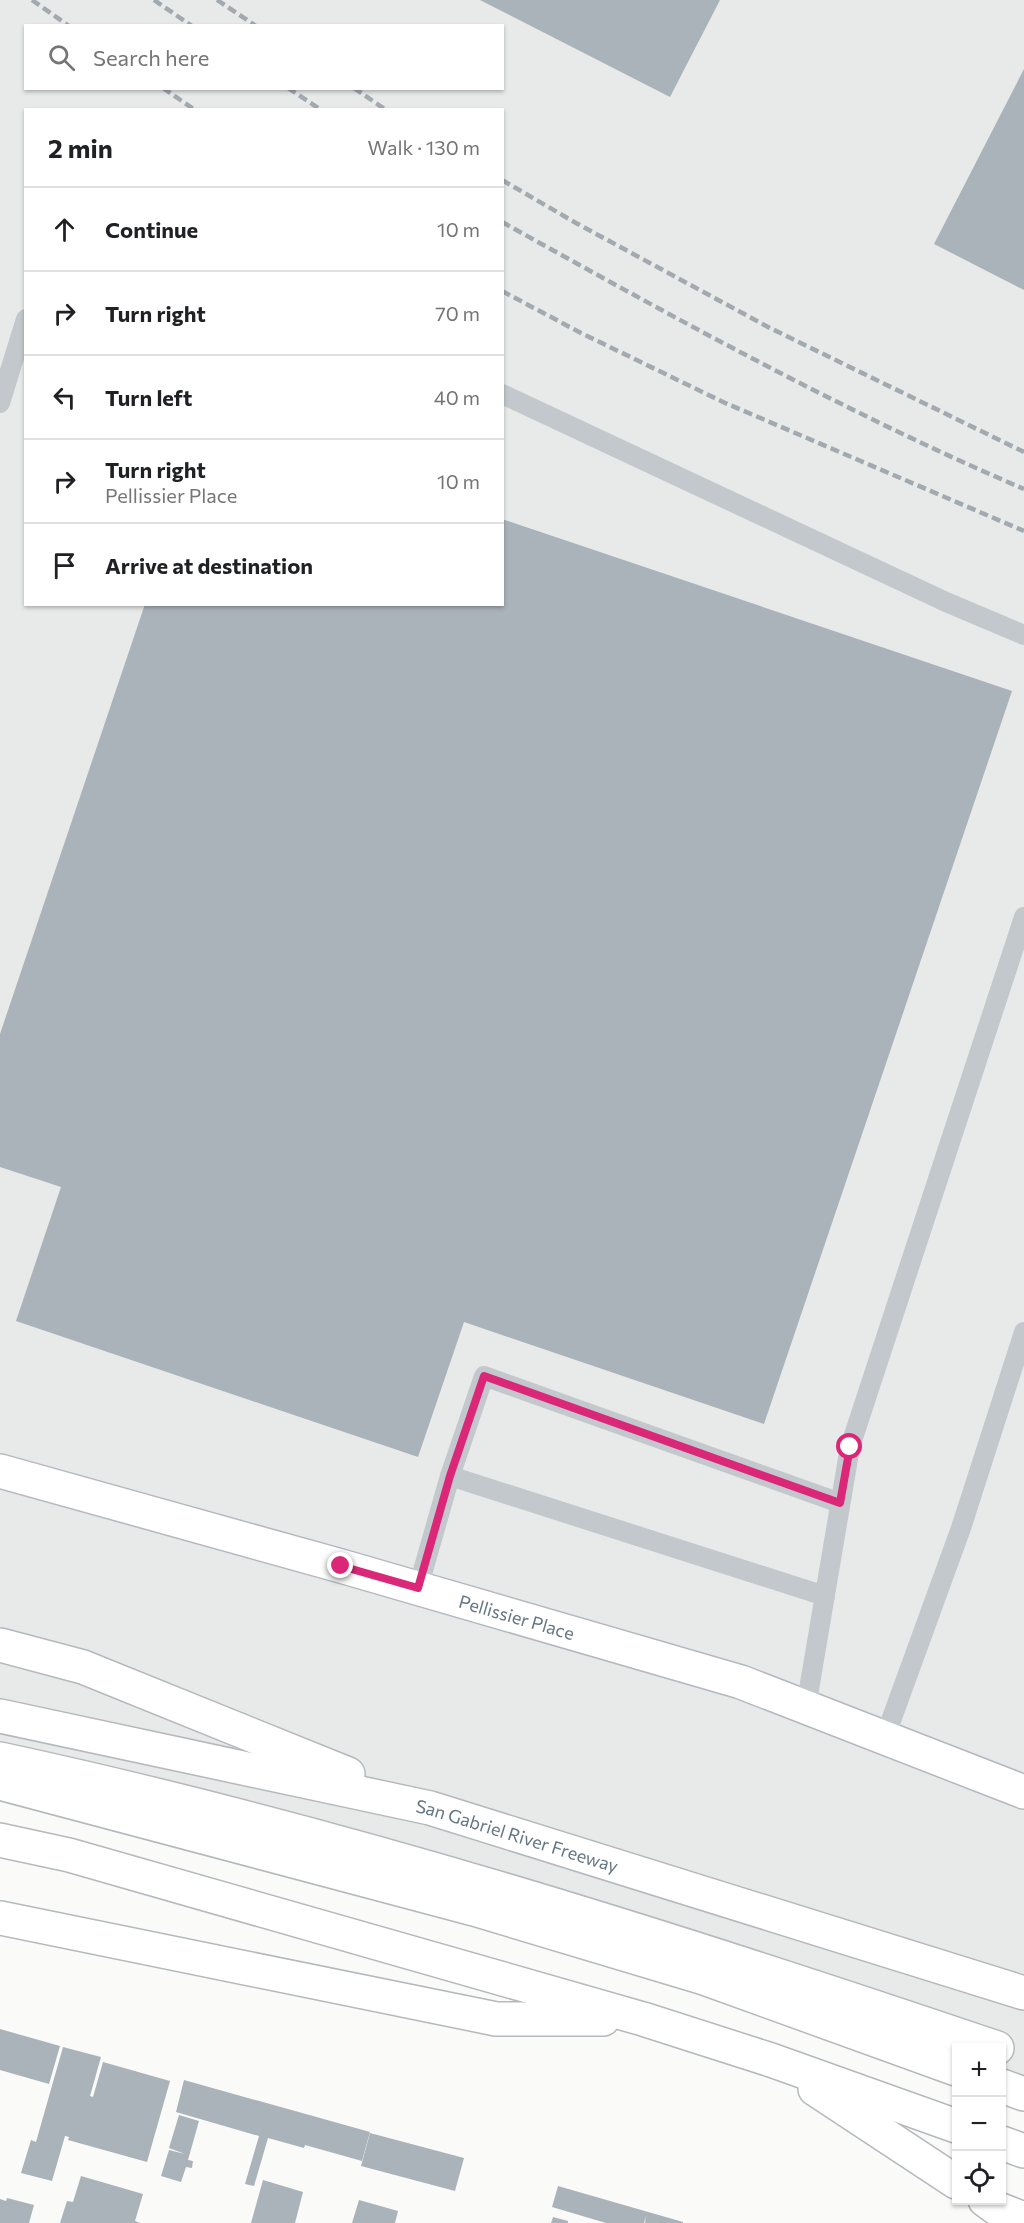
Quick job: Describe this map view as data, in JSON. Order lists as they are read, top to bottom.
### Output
{
  "streets": {
    "main road": ["Pellissier Place", "San Gabriel River Freeway"]
  },
  "page": {
    "search": "Search here",
    "heading": ["2 min", "Walk · 130 m"],
    "list": [
      ["Continue", "10 m"],
      ["Turn right", "70 m"],
      ["Turn left", "40 m"],
      ["Turn right", "Pellissier Place", "10 m"],
      "Arrive at destination"
    ],
    "map_buttons": ["+", "−"]
  }
}
